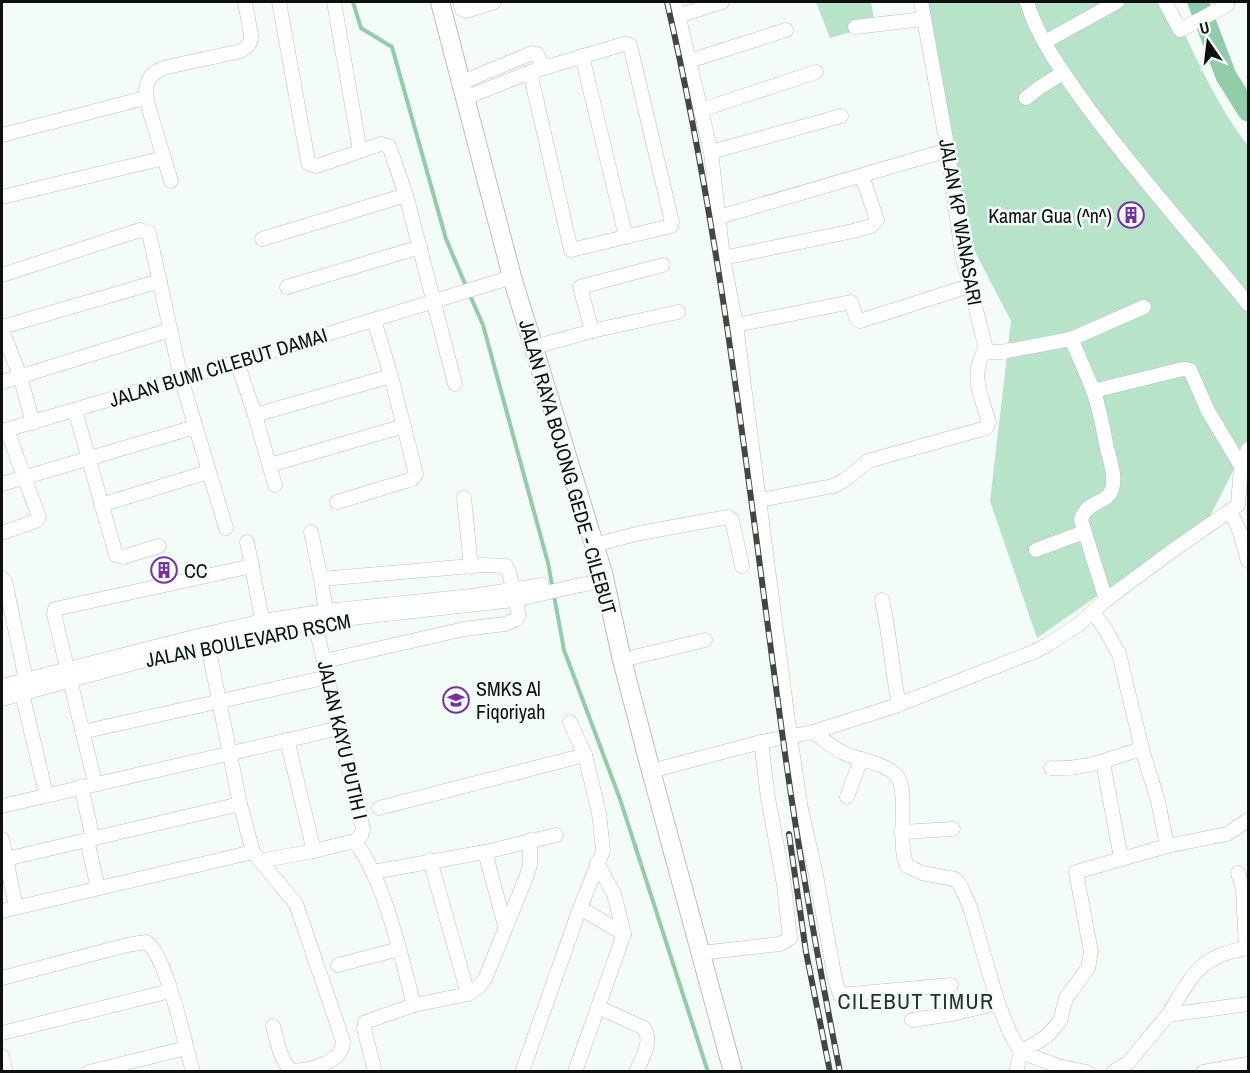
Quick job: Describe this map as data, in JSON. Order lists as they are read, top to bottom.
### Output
{
  "streets": {
    "main road": ["JALAN RAYA BOJONG GEDE - CILEBUT"],
    "street": [
      "JALAN KP WANASARI",
      "JALAN BUMI CILEBUT DAMAI",
      "JALAN BOULEVARD RSCM",
      "JALAN KAYU PUTIH I"
    ]
  },
  "crossings": [
    ["JALAN BUMI CILEBUT DAMAI", "JALAN RAYA BOJONG GEDE - CILEBUT"],
    ["JALAN RAYA BOJONG GEDE - CILEBUT", "JALAN BOULEVARD RSCM"],
    ["JALAN BOULEVARD RSCM", "JALAN KAYU PUTIH I"]
  ],
  "districts": ["CILEBUT TIMUR"],
  "places": {
    "building": ["Kamar Gua (^n^)", "CC"],
    "school or university": ["SMKS Al Fiqoriyah"]
  },
  "north": "top"
}
